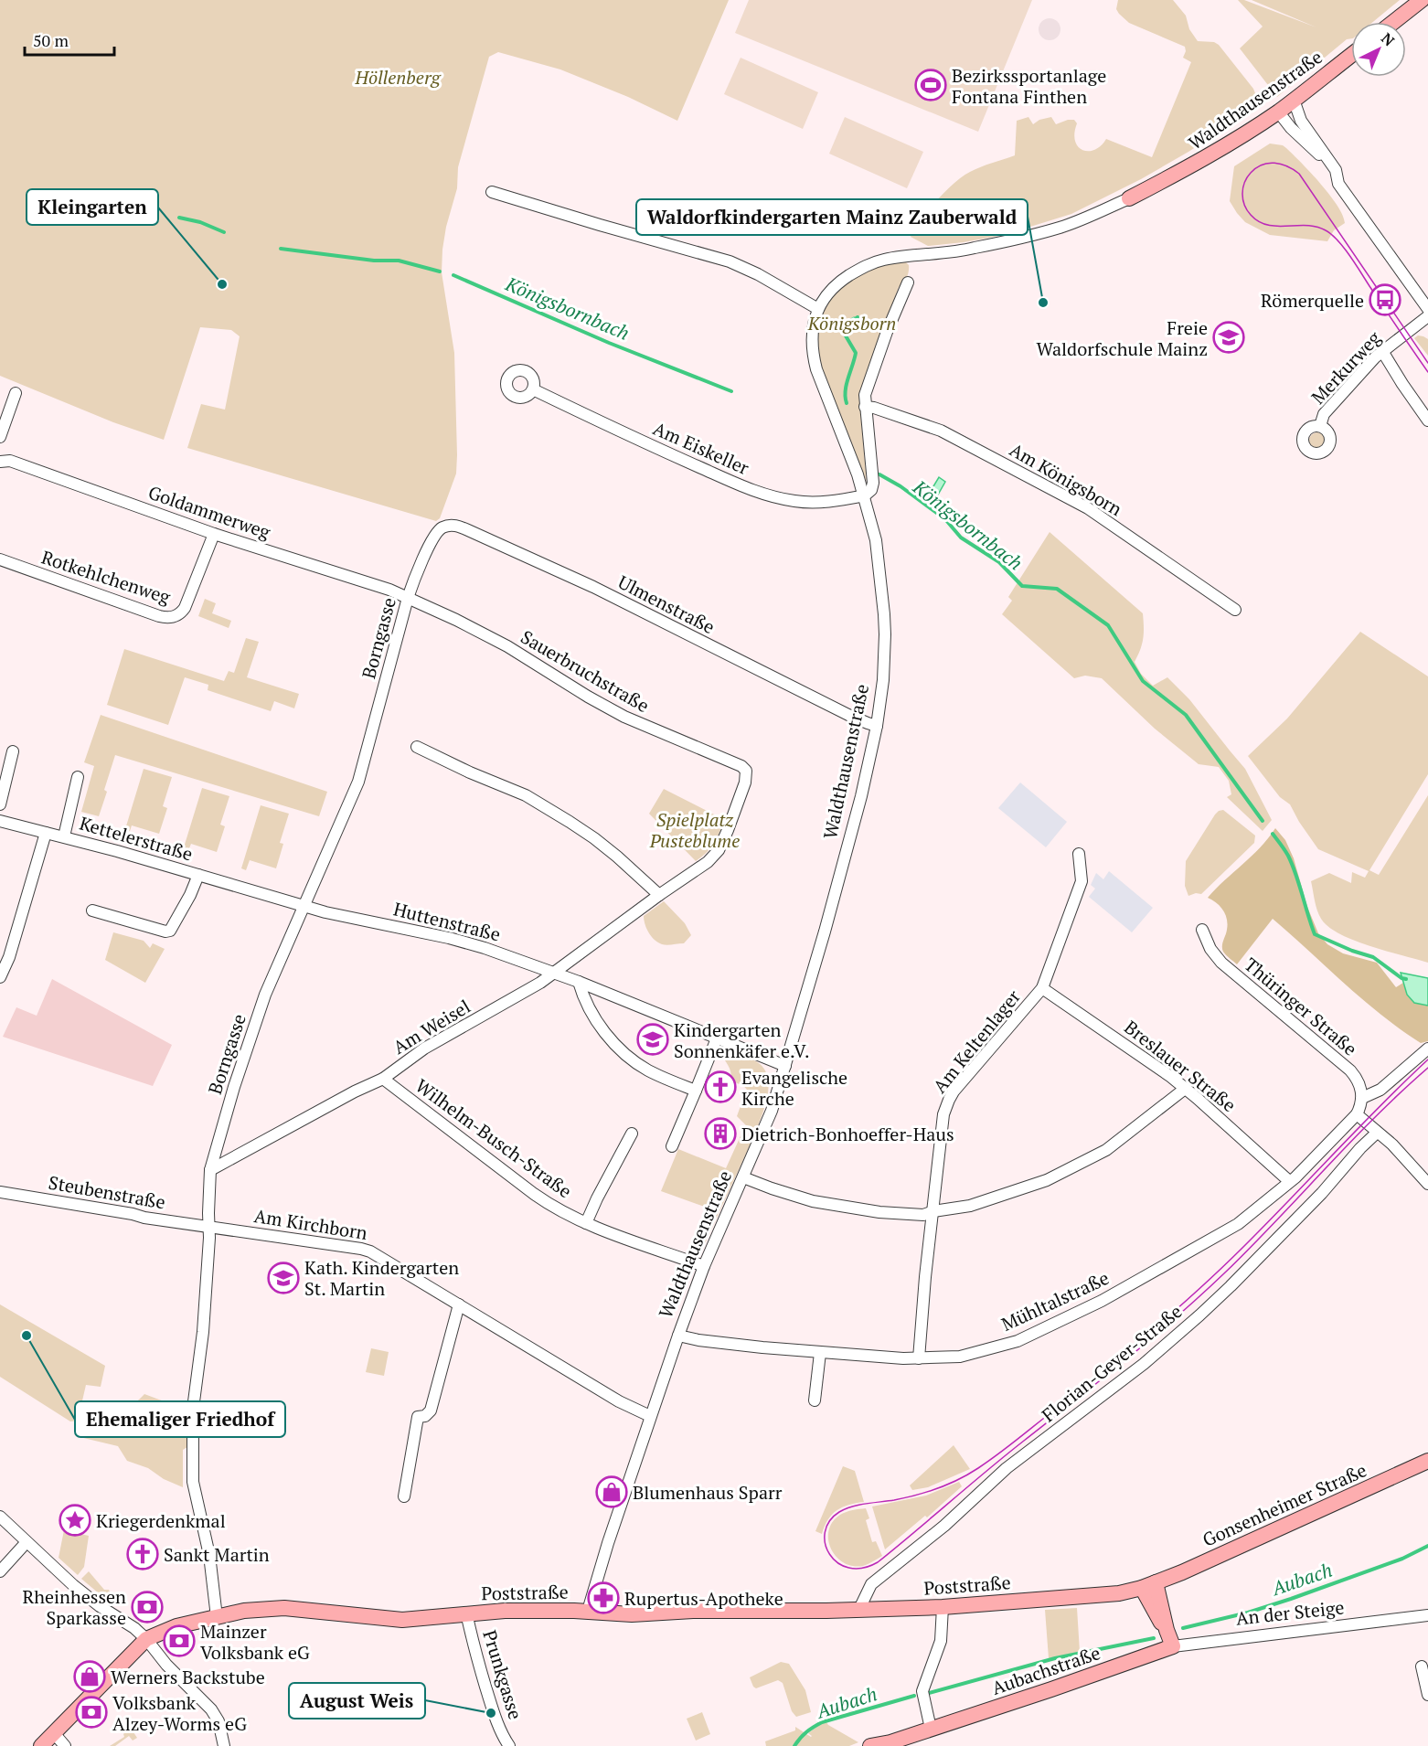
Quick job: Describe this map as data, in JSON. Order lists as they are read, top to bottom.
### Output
{
  "streets": {
    "main road": [
      "Waldthausenstraße",
      "Gonsenheimer Straße",
      "Poststraße",
      "Aubachstraße"
    ],
    "street": [
      "Merkurweg",
      "Am Eiskeller",
      "Am Königsborn",
      "Goldammerweg",
      "Rotkehlchenweg",
      "Ulmenstraße",
      "Borngasse",
      "Sauerbruchstraße",
      "Kettelerstraße",
      "Huttenstraße",
      "Thüringer Straße",
      "Am Weisel",
      "Am Keltenlager",
      "Breslauer Straße",
      "Wilhelm-Busch-Straße",
      "Steubenstraße",
      "Am Kirchborn",
      "Mühltalstraße",
      "Florian-Geyer-Straße",
      "An der Steige",
      "Prunkgasse"
    ]
  },
  "crossings": [
    ["Waldthausenstraße", "Am Eiskeller"],
    ["Waldthausenstraße", "Ulmenstraße"],
    ["Waldthausenstraße", "Huttenstraße"],
    ["Waldthausenstraße", "Wilhelm-Busch-Straße"],
    ["Waldthausenstraße", "Am Kirchborn"],
    ["Waldthausenstraße", "Mühltalstraße"],
    ["Waldthausenstraße", "Poststraße"],
    ["Goldammerweg", "Rotkehlchenweg"],
    ["Goldammerweg", "Borngasse"],
    ["Goldammerweg", "Sauerbruchstraße"],
    ["Ulmenstraße", "Borngasse"],
    ["Borngasse", "Sauerbruchstraße"],
    ["Borngasse", "Kettelerstraße"],
    ["Borngasse", "Huttenstraße"],
    ["Borngasse", "Am Weisel"],
    ["Borngasse", "Steubenstraße"],
    ["Borngasse", "Am Kirchborn"],
    ["Borngasse", "Poststraße"],
    ["Sauerbruchstraße", "Am Weisel"],
    ["Kettelerstraße", "Huttenstraße"],
    ["Huttenstraße", "Am Weisel"],
    ["Am Weisel", "Wilhelm-Busch-Straße"],
    ["Am Keltenlager", "Breslauer Straße"],
    ["Am Keltenlager", "Mühltalstraße"],
    ["Breslauer Straße", "Mühltalstraße"],
    ["Steubenstraße", "Am Kirchborn"],
    ["Florian-Geyer-Straße", "Poststraße"],
    ["Gonsenheimer Straße", "Poststraße"],
    ["Poststraße", "Prunkgasse"],
    ["An der Steige", "Aubachstraße"]
  ],
  "water": ["Königsbornbach", "Aubach"],
  "parks": ["Höllenberg", "Königsborn", "Spielplatz Pusteblume"],
  "places": {
    "sports": ["Bezirkssportanlage Fontana Finthen"],
    "other": [
      "Kleingarten",
      "Waldorfkindergarten Mainz Zauberwald",
      "Ehemaliger Friedhof",
      "August Weis"
    ],
    "bus stop": ["Römerquelle"],
    "school or university": ["Freie Waldorfschule Mainz", "Kindergarten Sonnenkäfer e.V.", "Kath. Kindergarten St. Martin"],
    "church": ["Evangelische Kirche", "Sankt Martin"],
    "building": ["Dietrich-Bonhoeffer-Haus"],
    "shop": ["Blumenhaus Sparr", "Werners Backstube"],
    "place": ["Kriegerdenkmal"],
    "pharmacy": ["Rupertus-Apotheke"],
    "bank": ["Rheinhessen Sparkasse", "Mainzer Volksbank eG", "Volksbank Alzey-Worms eG"]
  },
  "scale_bar": "50 m",
  "north": "top right"
}
